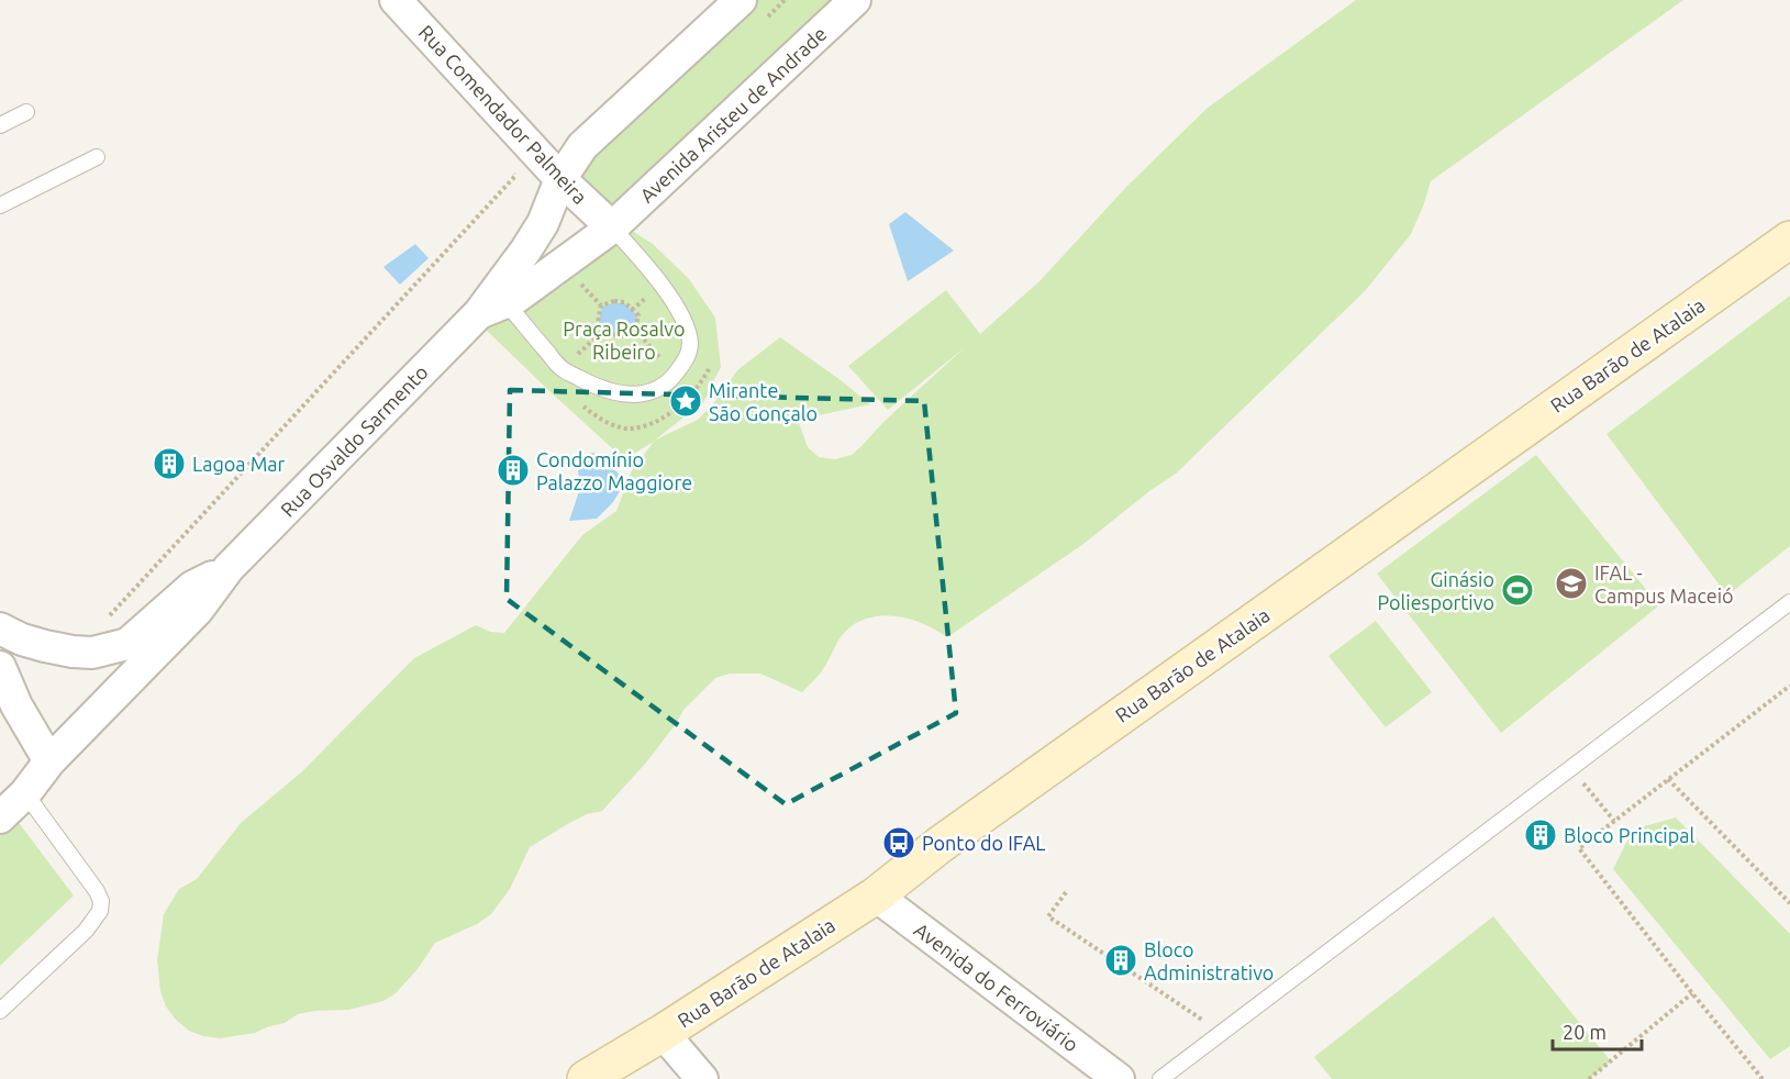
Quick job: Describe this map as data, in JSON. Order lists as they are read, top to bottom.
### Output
{
  "streets": {
    "main road": ["Rua Barão de Atalaia"],
    "street": [
      "Rua Comendador Palmeira",
      "Avenida Aristeu de Andrade",
      "Rua Osvaldo Sarmento",
      "Avenida do Ferroviário"
    ]
  },
  "crossings": [
    ["Rua Comendador Palmeira", "Avenida Aristeu de Andrade"],
    ["Rua Comendador Palmeira", "Rua Osvaldo Sarmento"],
    ["Avenida Aristeu de Andrade", "Rua Osvaldo Sarmento"],
    ["Rua Barão de Atalaia", "Avenida do Ferroviário"]
  ],
  "parks": ["Praça Rosalvo Ribeiro"],
  "places": {
    "place": ["Mirante São Gonçalo"],
    "building": [
      "Lagoa Mar",
      "Condomínio Palazzo Maggiore",
      "Bloco Principal",
      "Bloco Administrativo"
    ],
    "school or university": ["IFAL - Campus Maceió"],
    "sports": ["Ginásio Poliesportivo"],
    "bus stop": ["Ponto do IFAL"]
  },
  "scale_bar": "20 m"
}
